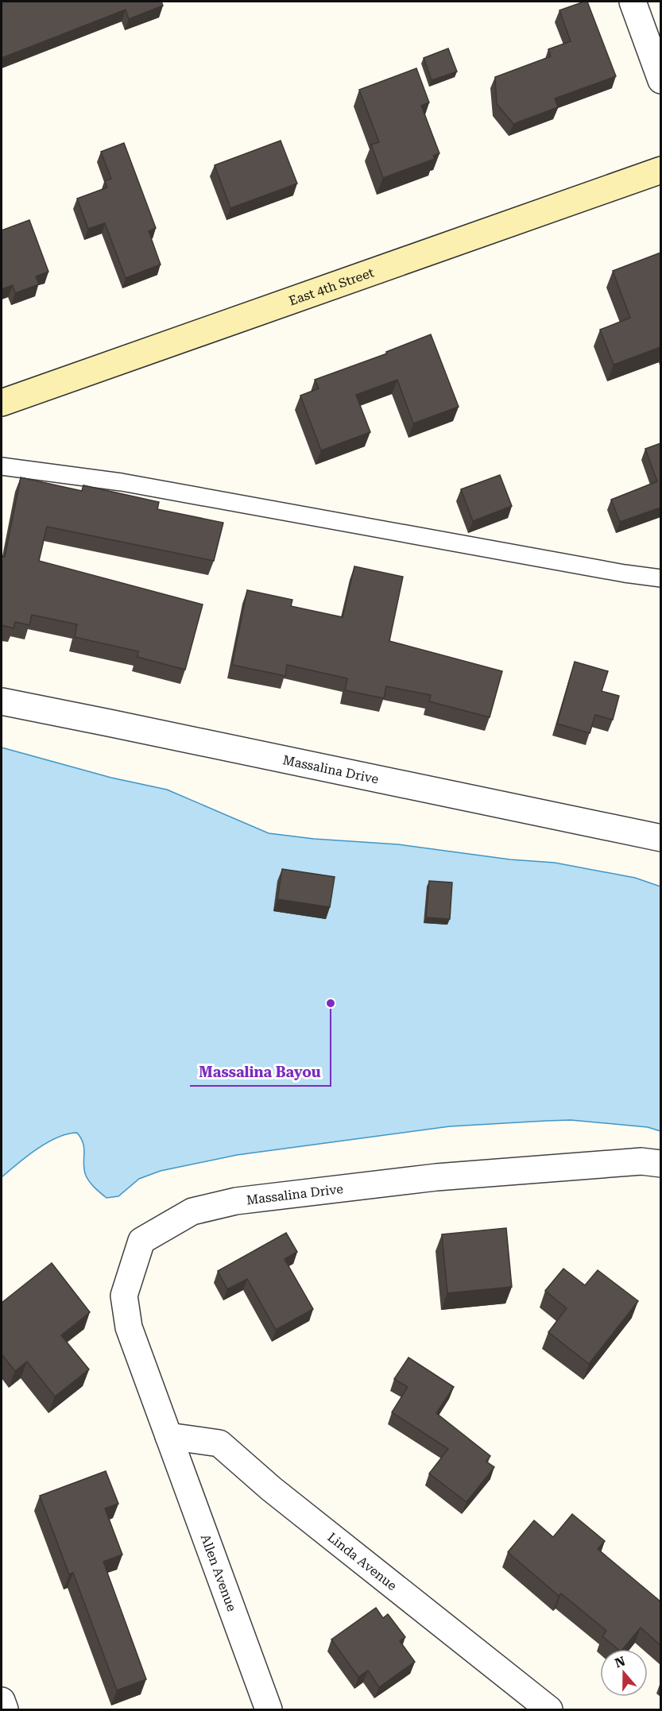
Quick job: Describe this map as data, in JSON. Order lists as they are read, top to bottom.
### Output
{
  "streets": {
    "street": [
      "East 4th Street",
      "Massalina Drive",
      "Linda Avenue",
      "Allen Avenue"
    ]
  },
  "crossings": [
    ["Massalina Drive", "Linda Avenue"],
    ["Massalina Drive", "Allen Avenue"],
    ["Linda Avenue", "Allen Avenue"]
  ],
  "places": ["Massalina Bayou"],
  "north": "top"
}
